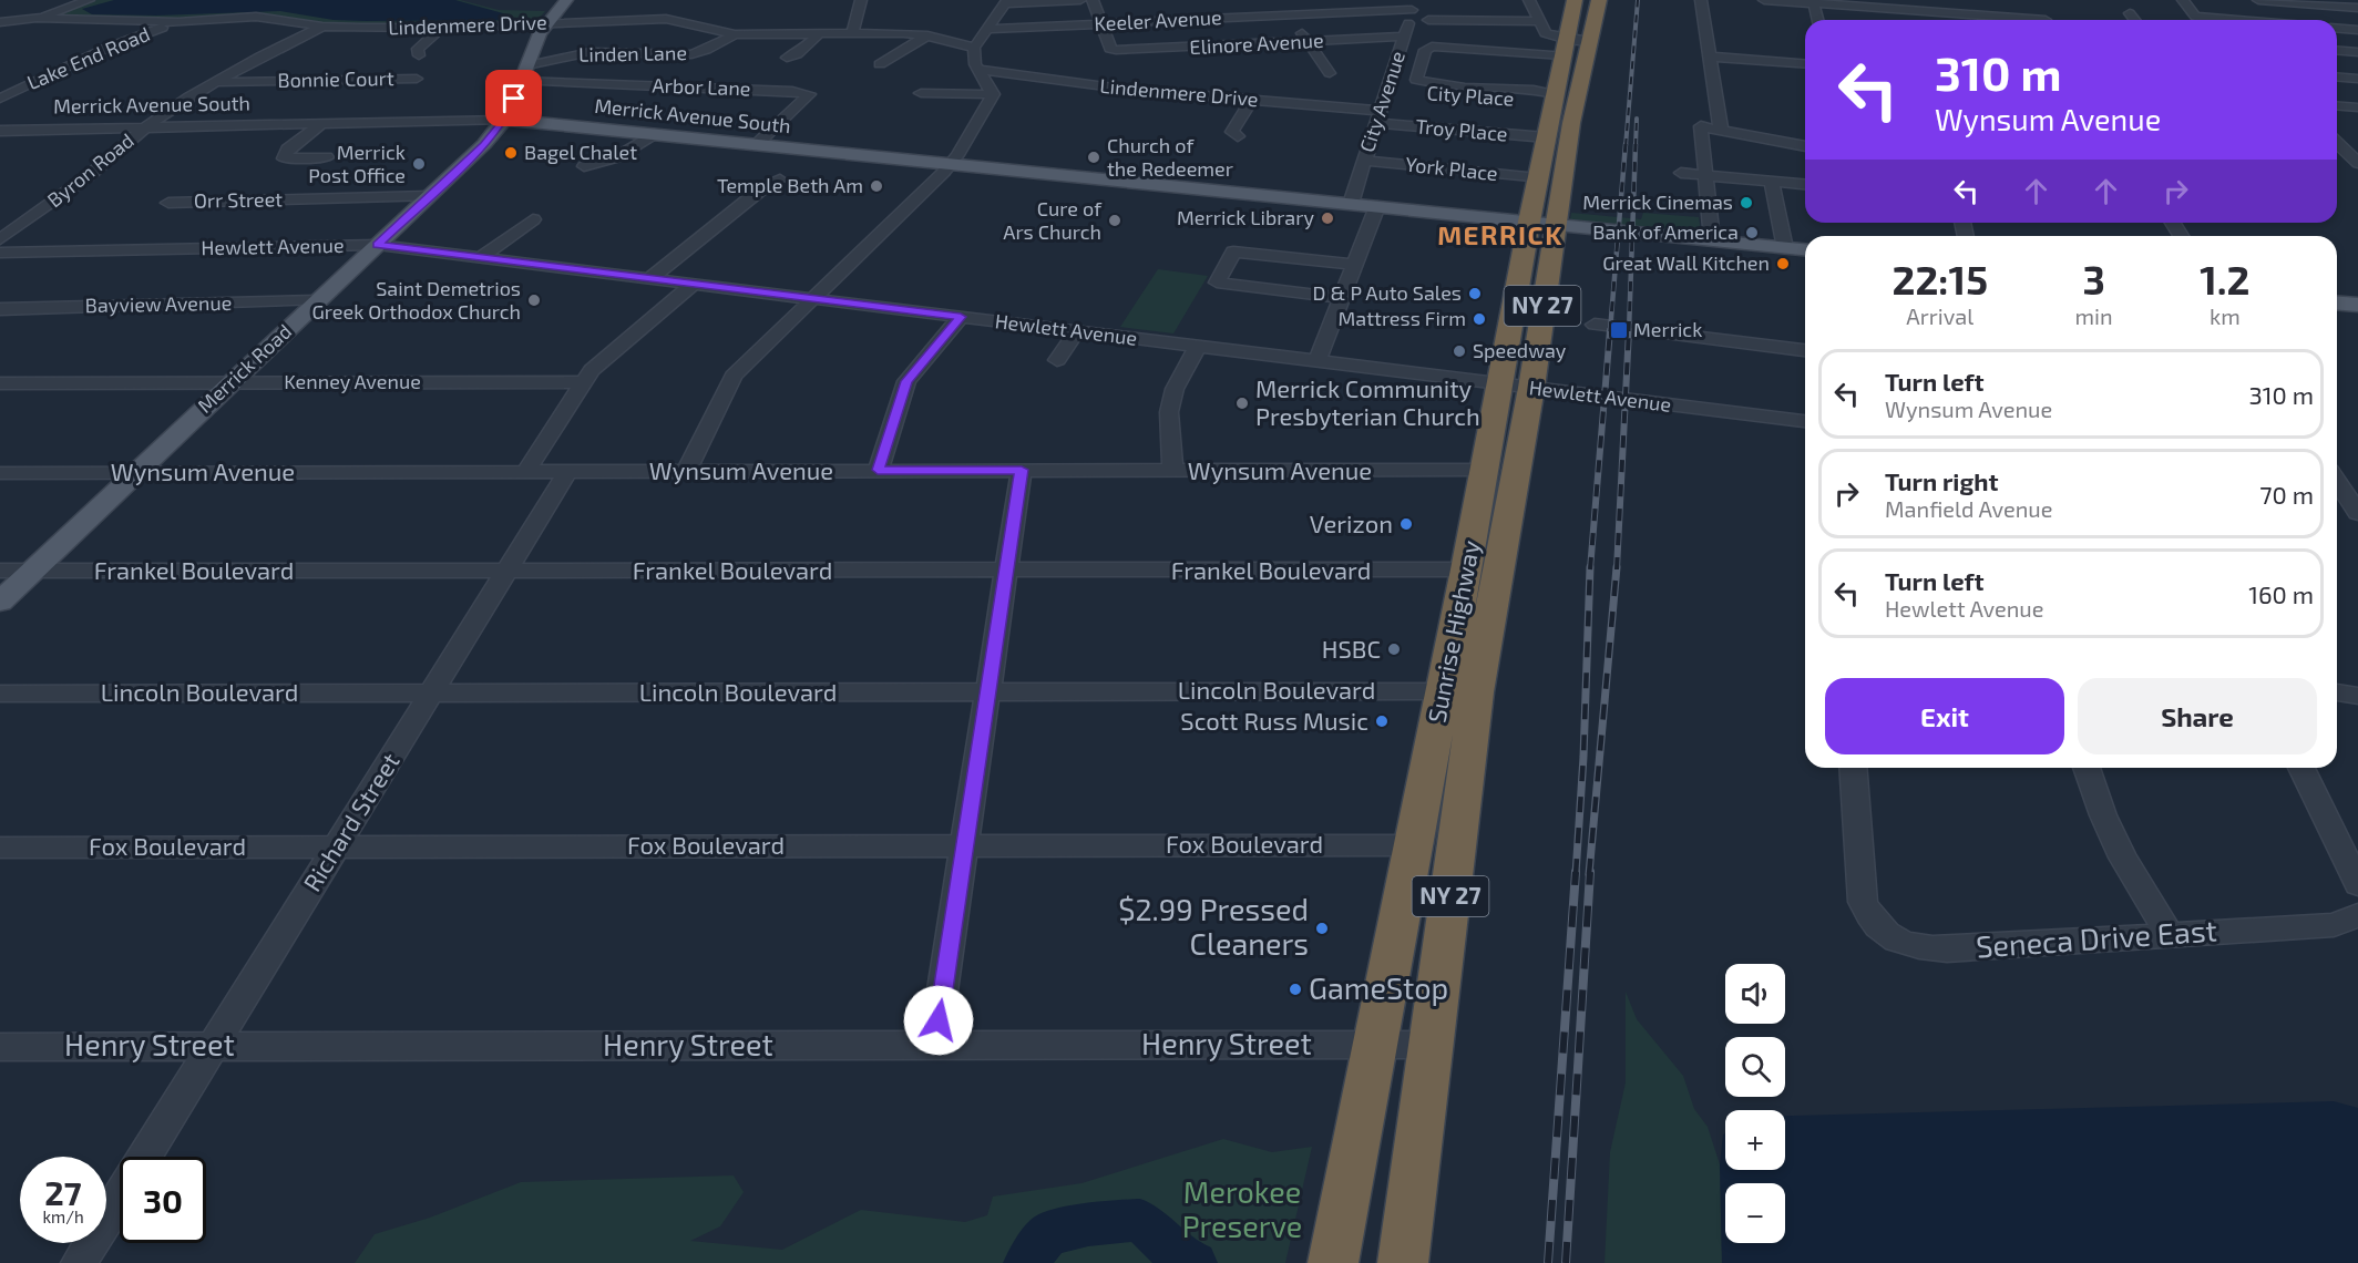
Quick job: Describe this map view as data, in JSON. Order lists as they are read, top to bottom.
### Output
{
  "streets": {
    "highway": ["NY 27", "Sunrise Highway"],
    "main road": ["Merrick Avenue South", "Merrick Road"],
    "street": [
      "Keeler Avenue",
      "Lindenmere Drive",
      "Elinore Avenue",
      "Linden Lane",
      "Lake End Road",
      "Bonnie Court",
      "Arbor Lane",
      "City Place",
      "City Avenue",
      "Troy Place",
      "York Place",
      "Byron Road",
      "Orr Street",
      "Hewlett Avenue",
      "Bayview Avenue",
      "Kenney Avenue",
      "Wynsum Avenue",
      "Frankel Boulevard",
      "Lincoln Boulevard",
      "Richard Street",
      "Fox Boulevard",
      "Seneca Drive East",
      "Henry Street"
    ]
  },
  "crossings": [
    ["Keeler Avenue", "Lindenmere Drive"],
    ["Keeler Avenue", "Elinore Avenue"],
    ["Keeler Avenue", "City Avenue"],
    ["Lindenmere Drive", "Linden Lane"],
    ["Lindenmere Drive", "Lake End Road"],
    ["Lindenmere Drive", "City Avenue"],
    ["Lindenmere Drive", "Troy Place"],
    ["Lindenmere Drive", "Byron Road"],
    ["Lindenmere Drive", "Merrick Road"],
    ["Elinore Avenue", "City Avenue"],
    ["Linden Lane", "Arbor Lane"],
    ["Linden Lane", "Merrick Road"],
    ["Bonnie Court", "Byron Road"],
    ["Arbor Lane", "Merrick Avenue South"],
    ["Arbor Lane", "Merrick Road"],
    ["City Place", "City Avenue"],
    ["City Place", "Sunrise Highway"],
    ["City Avenue", "Merrick Avenue South"],
    ["City Avenue", "Troy Place"],
    ["City Avenue", "York Place"],
    ["Merrick Avenue South", "Byron Road"],
    ["Merrick Avenue South", "Merrick Road"],
    ["Merrick Avenue South", "Sunrise Highway"],
    ["Troy Place", "Sunrise Highway"],
    ["York Place", "Sunrise Highway"],
    ["Orr Street", "Merrick Road"],
    ["Hewlett Avenue", "Merrick Road"],
    ["Hewlett Avenue", "Sunrise Highway"],
    ["Bayview Avenue", "Merrick Road"],
    ["Merrick Road", "Kenney Avenue"],
    ["Merrick Road", "Wynsum Avenue"],
    ["Merrick Road", "Frankel Boulevard"],
    ["Wynsum Avenue", "Sunrise Highway"],
    ["Wynsum Avenue", "Richard Street"],
    ["Frankel Boulevard", "Sunrise Highway"],
    ["Frankel Boulevard", "Richard Street"],
    ["Sunrise Highway", "Lincoln Boulevard"],
    ["Sunrise Highway", "Fox Boulevard"],
    ["Sunrise Highway", "Henry Street"],
    ["Lincoln Boulevard", "Richard Street"],
    ["Richard Street", "Fox Boulevard"],
    ["Richard Street", "Henry Street"]
  ],
  "districts": ["MERRICK"],
  "parks": ["Merokee Preserve"],
  "places": {
    "other": [
      "Bagel Chalet",
      "Church of the Redeemer",
      "Merrick Post Office",
      "Temple Beth Am",
      "Merrick Cinemas",
      "Merrick Library",
      "Cure of Ars Church",
      "Bank of America",
      "Great Wall Kitchen",
      "D & P Auto Sales",
      "Saint Demetrios Greek Orthodox Church",
      "Mattress Firm",
      "Speedway",
      "Merrick Community Presbyterian Church",
      "Verizon",
      "HSBC",
      "Scott Russ Music",
      "$2.99 Pressed Cleaners",
      "GameStop"
    ],
    "transit": ["Merrick"]
  },
  "page": {
    "turn": ["310 m", "Wynsum Avenue"],
    "eta": [
      "22:15",
      "Arrival",
      "3",
      "min",
      "1.2",
      "km"
    ],
    "list": [
      {
        "name": "Turn left",
        "note": "Wynsum Avenue",
        "value": "310 m"
      },
      {
        "name": "Turn right",
        "note": "Manfield Avenue",
        "value": "70 m"
      },
      {
        "name": "Turn left",
        "note": "Hewlett Avenue",
        "value": "160 m"
      }
    ],
    "buttons": ["Exit", "Share"],
    "map_buttons": ["+", "−"],
    "speed": "27 km/h",
    "limit": "30"
  }
}
